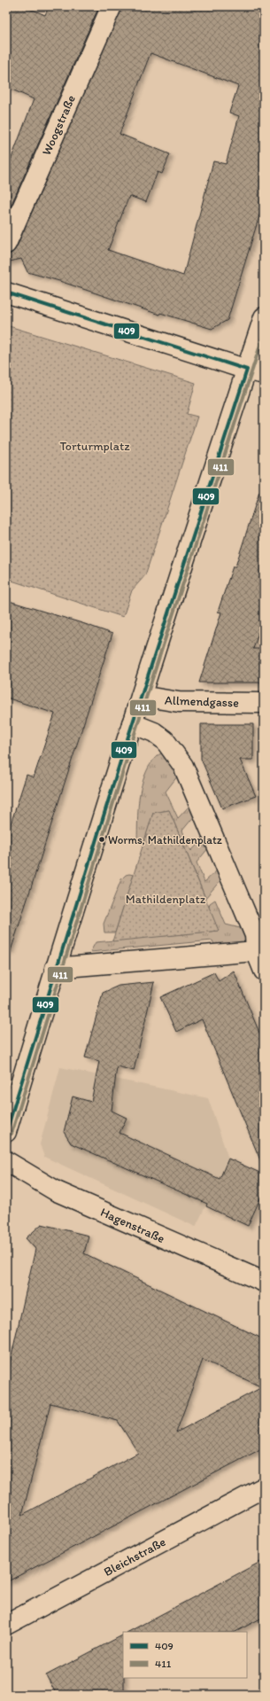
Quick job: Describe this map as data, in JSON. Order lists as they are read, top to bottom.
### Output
{
  "streets": {
    "street": [
      "Woogstraße",
      "Allmendgasse",
      "Hagenstraße",
      "Bleichstraße"
    ]
  },
  "parks": ["Torturmplatz", "Mathildenplatz"],
  "places": ["Worms, Mathildenplatz"],
  "lines": ["transit line 409", "transit line 411"],
  "legend": ["409", "411"]
}
